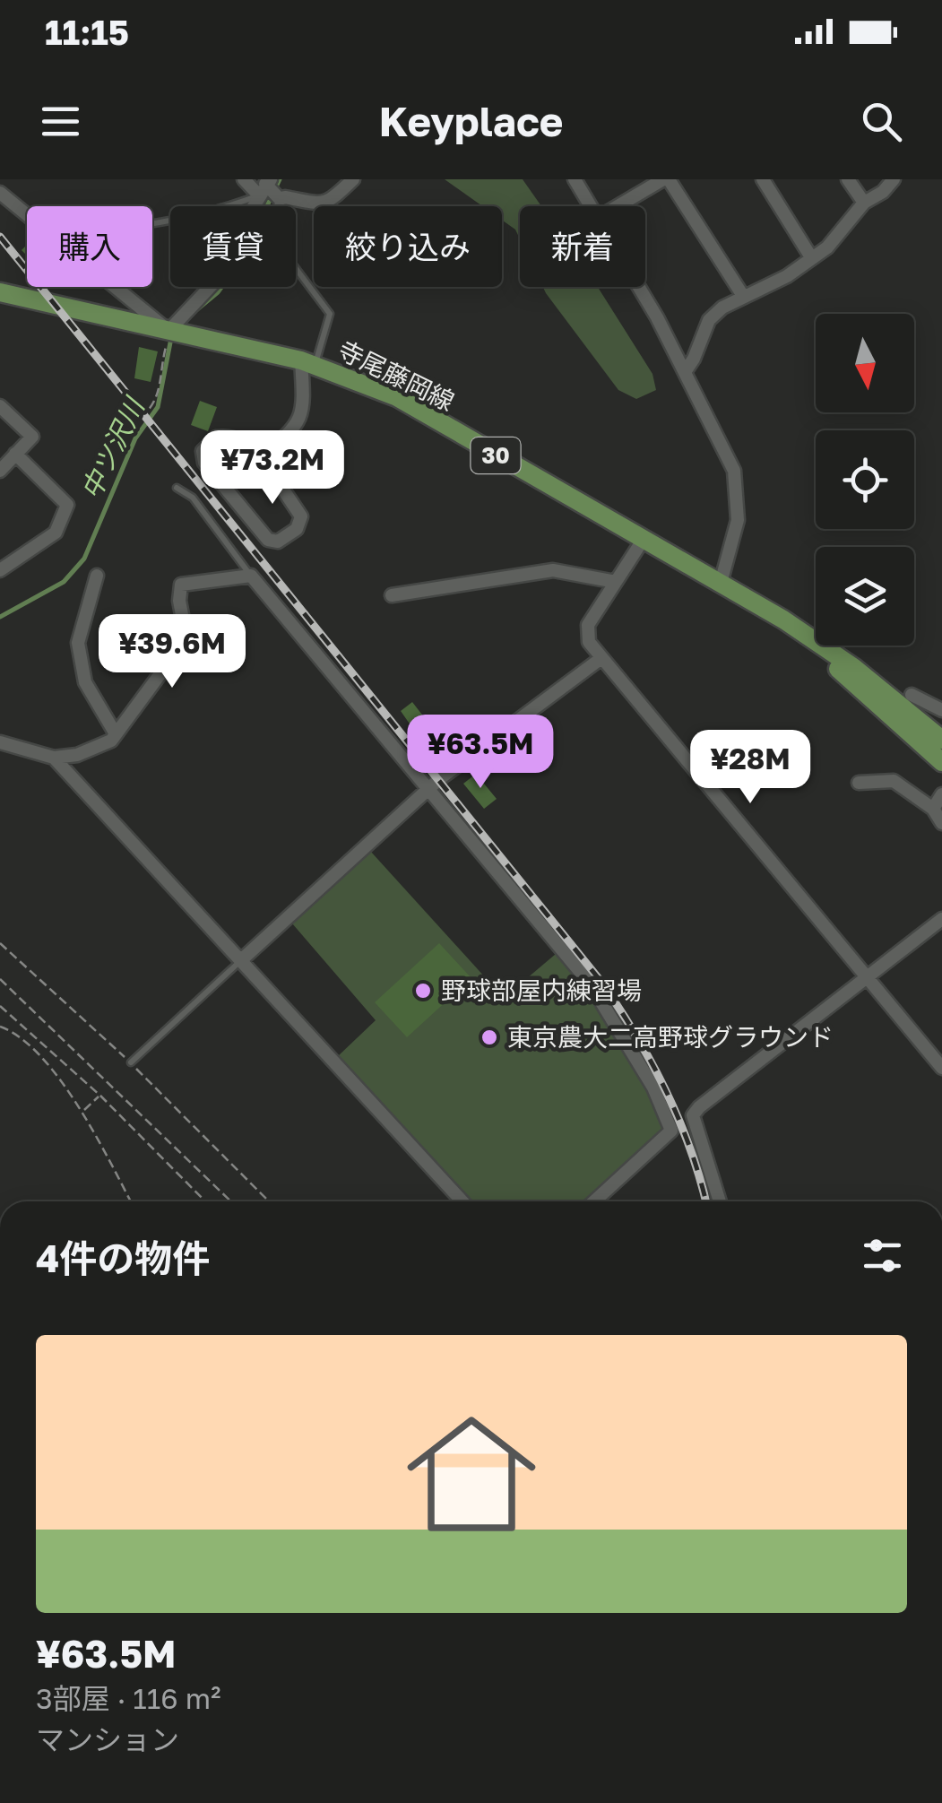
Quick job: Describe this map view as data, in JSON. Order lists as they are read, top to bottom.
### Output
{
  "streets": {
    "main road": ["寺尾藤岡線", "30"]
  },
  "water": ["中ツ沢川"],
  "places": ["野球部屋内練習場", "東京農大二高野球グラウンド"],
  "north": "bottom",
  "page": {
    "status": "11:15",
    "header": "Keyplace",
    "chip": [
      "購入",
      "賃貸",
      "絞り込み",
      "新着"
    ],
    "price": [
      "¥73.2M",
      "¥39.6M",
      "¥63.5M",
      "¥28M"
    ],
    "heading": "4件の物件",
    "list": [
      {
        "name": "¥63.5M",
        "note": "3部屋 · 116 m² · マンション"
      }
    ]
  }
}
